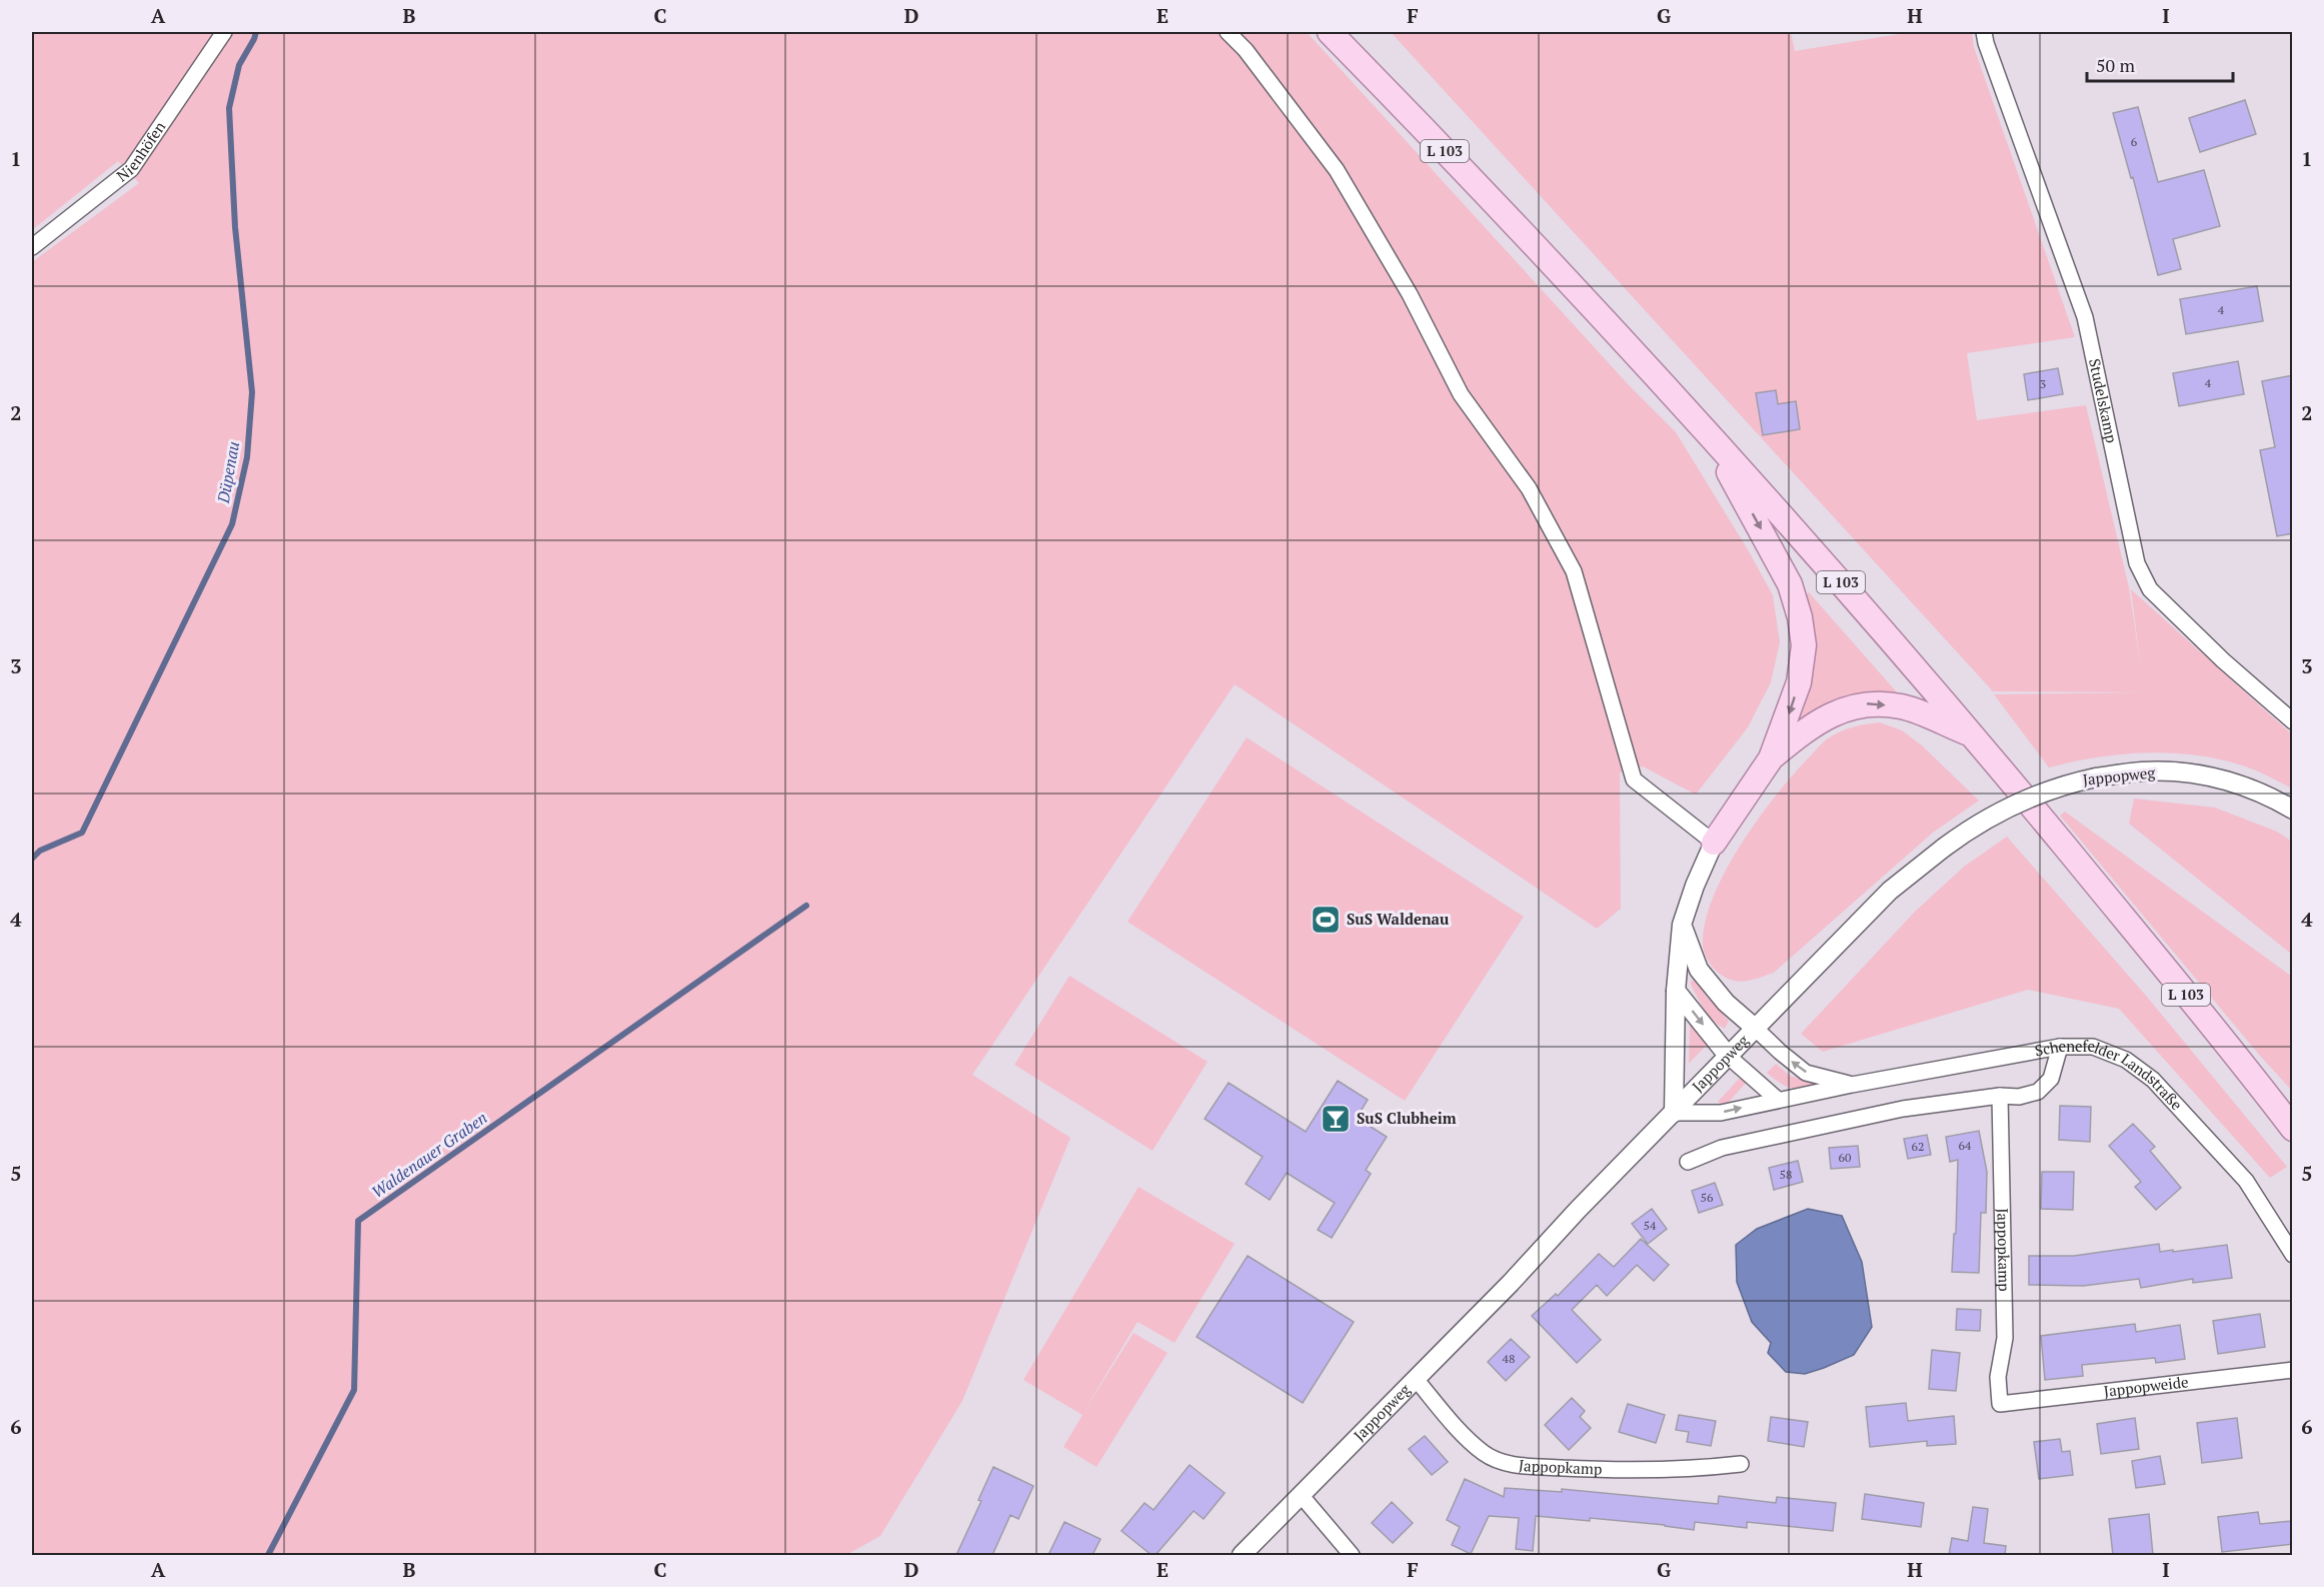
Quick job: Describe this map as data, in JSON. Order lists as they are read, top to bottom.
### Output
{
  "streets": {
    "main road": ["L 103"],
    "street": [
      "Nienhöfen",
      "Studelskamp",
      "Jappopweg",
      "Schenefelder Landstraße",
      "Jappopkamp",
      "Jappopweide"
    ]
  },
  "crossings": [
    ["Jappopweg", "Schenefelder Landstraße"],
    ["Jappopweg", "Jappopkamp"],
    ["Jappopkamp", "Jappopweide"]
  ],
  "water": ["Düpenau", "Waldenauer Graben"],
  "places": {
    "sports": ["SuS Waldenau"],
    "bar": ["SuS Clubheim"]
  },
  "house_numbers": [
    "6",
    "4",
    "4",
    "3",
    "64",
    "62",
    "60",
    "58",
    "56",
    "54",
    "48"
  ],
  "scale_bar": "50 m",
  "grid": {
    "columns": [
      "A",
      "B",
      "C",
      "D",
      "E",
      "F",
      "G",
      "H",
      "I"
    ],
    "rows": [
      "1",
      "2",
      "3",
      "4",
      "5",
      "6"
    ]
  }
}
